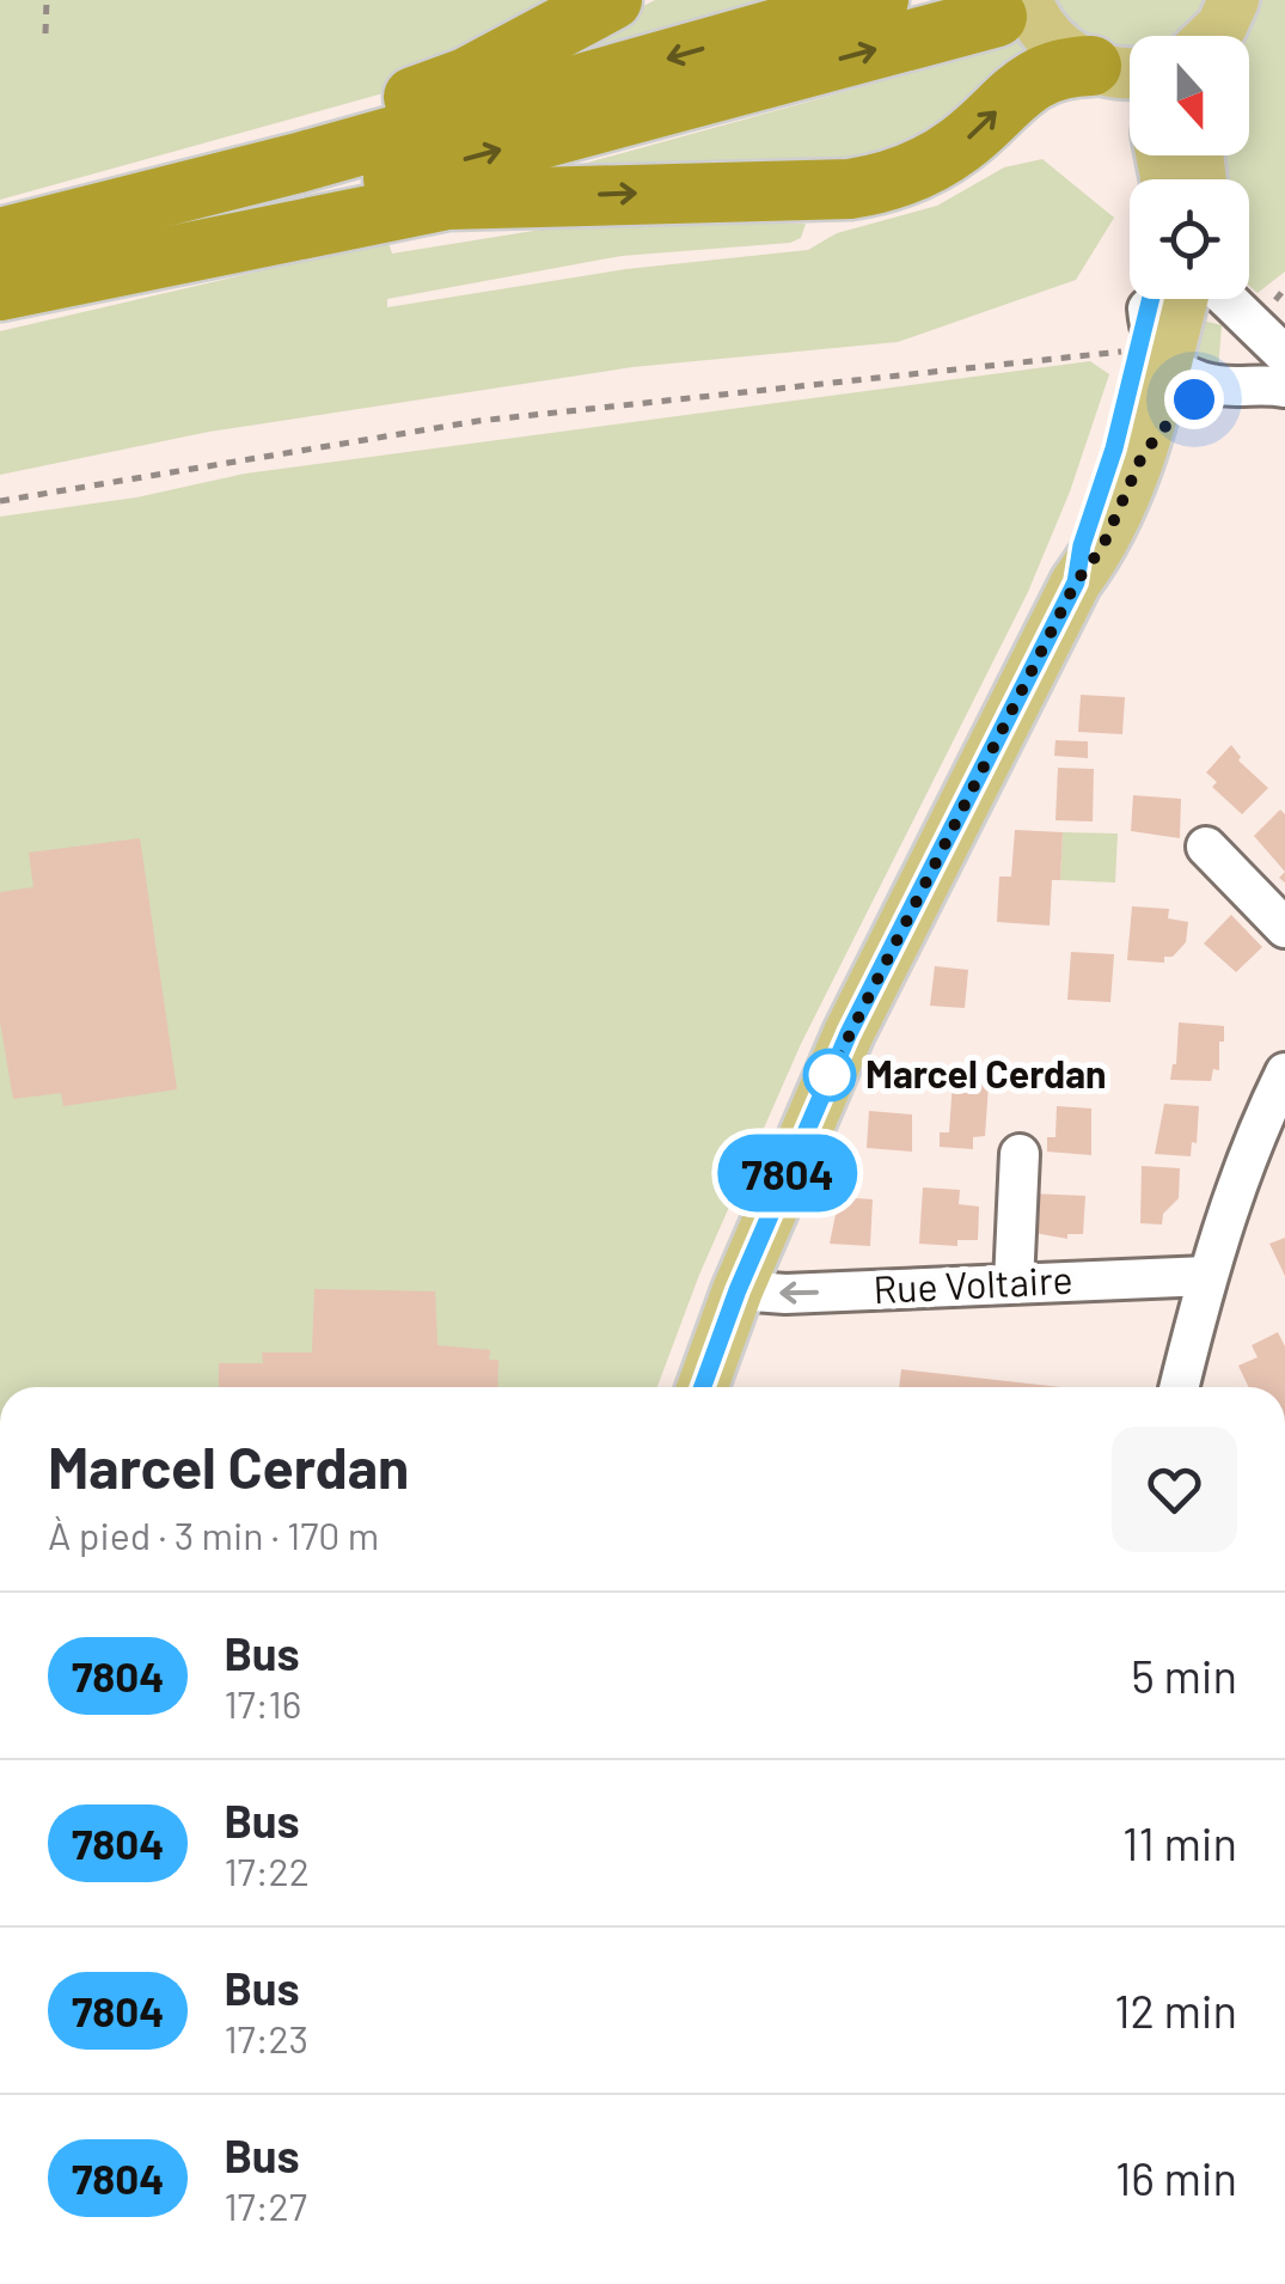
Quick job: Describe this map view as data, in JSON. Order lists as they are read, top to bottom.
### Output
{
  "streets": {
    "street": ["Rue Voltaire"]
  },
  "one_way": ["Rue Voltaire"],
  "places": ["Marcel Cerdan"],
  "lines": ["bus line 7804"],
  "north": "bottom",
  "page": {
    "on_map": "7804",
    "heading": ["Marcel Cerdan", "À pied · 3 min · 170 m"],
    "list": [
      {
        "mark": "7804",
        "name": "Bus",
        "note": "17:16",
        "value": "5 min"
      },
      {
        "mark": "7804",
        "name": "Bus",
        "note": "17:22",
        "value": "11 min"
      },
      {
        "mark": "7804",
        "name": "Bus",
        "note": "17:23",
        "value": "12 min"
      },
      {
        "mark": "7804",
        "name": "Bus",
        "note": "17:27",
        "value": "16 min"
      }
    ]
  }
}
